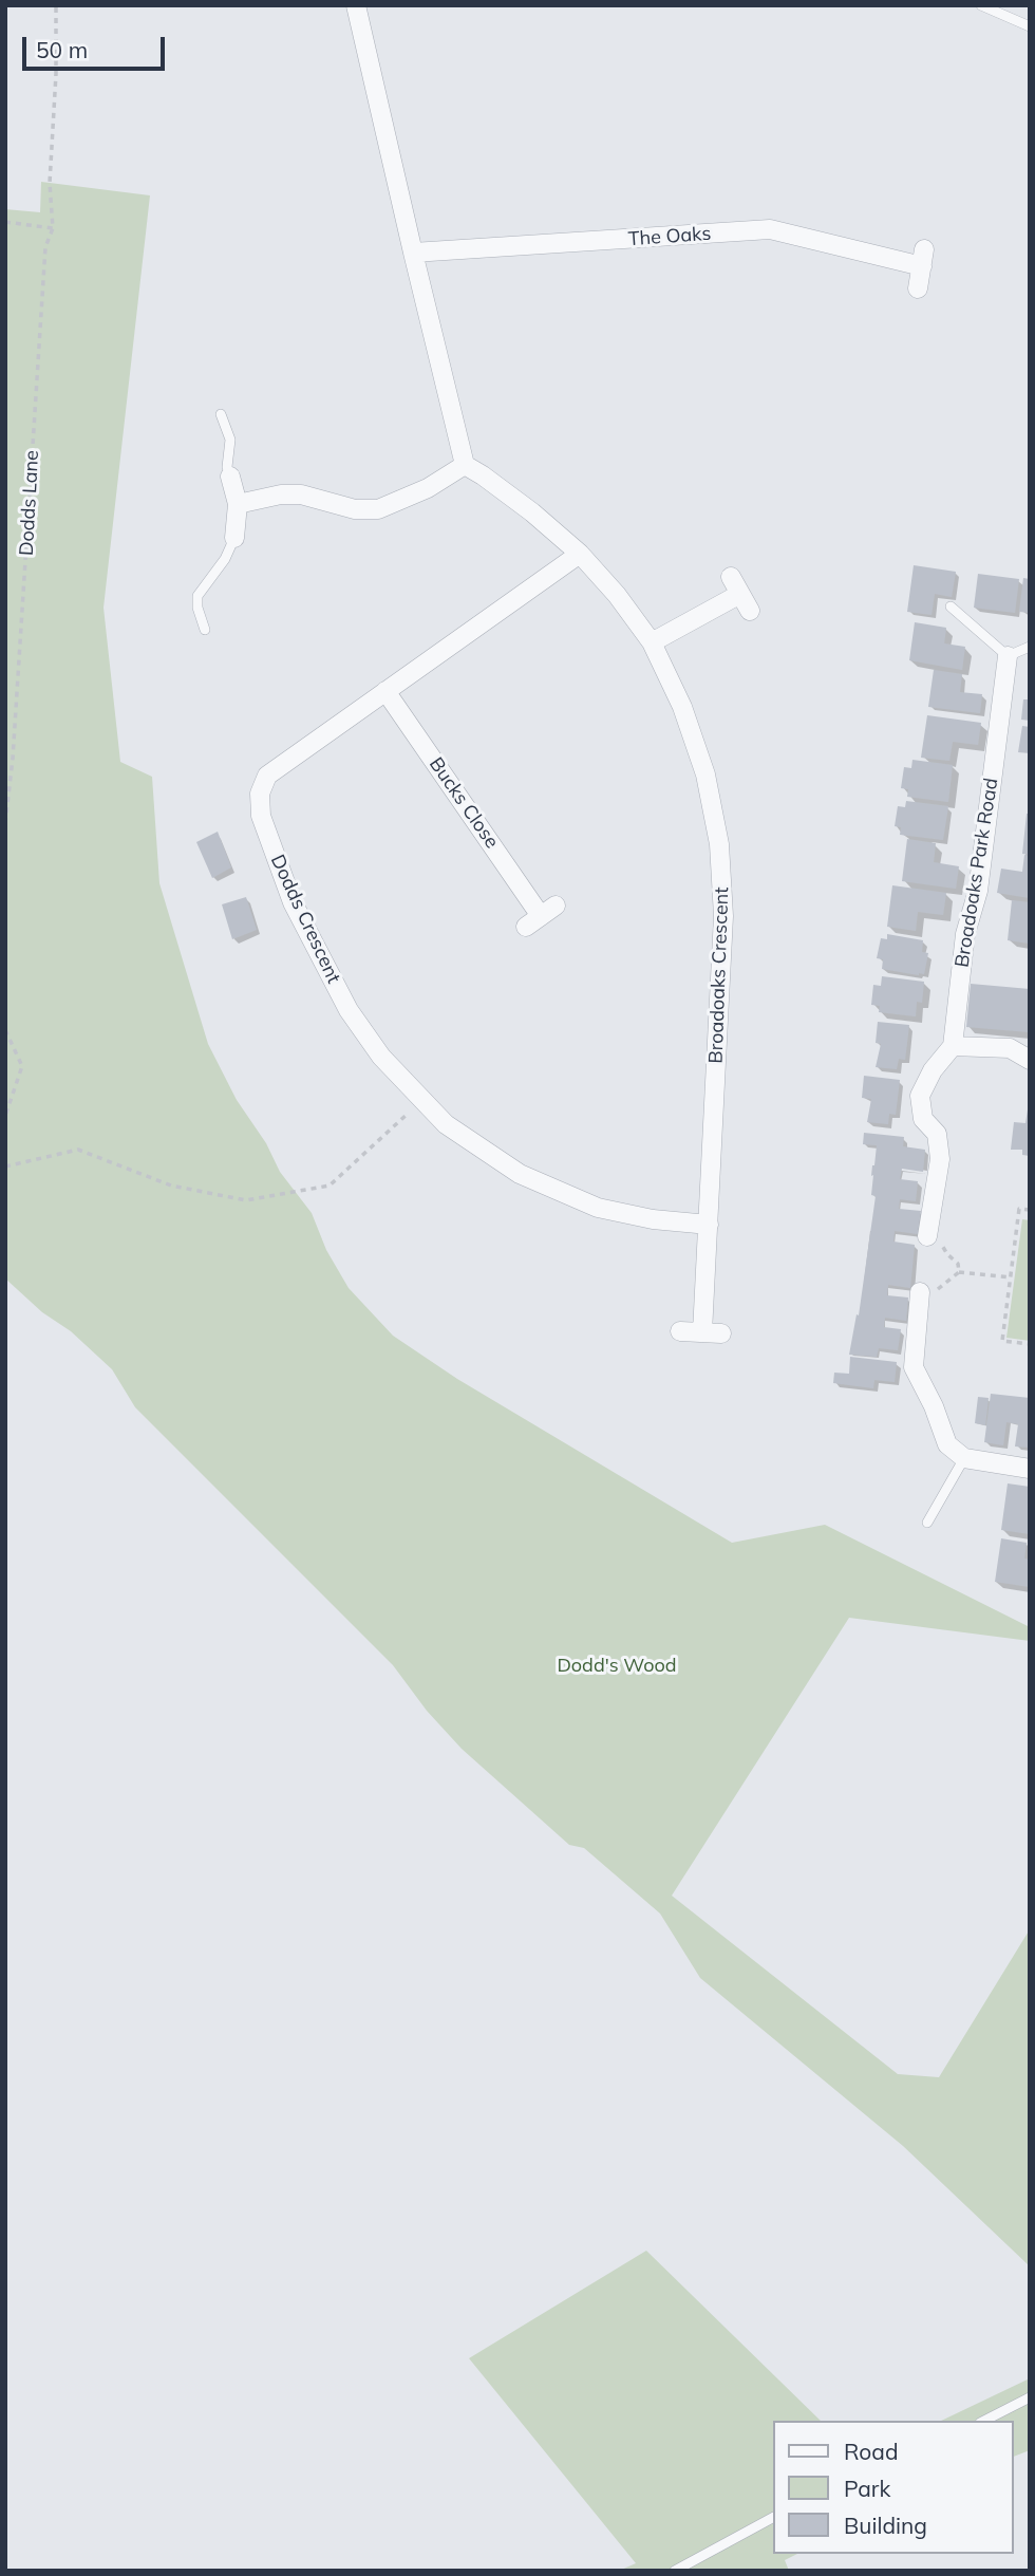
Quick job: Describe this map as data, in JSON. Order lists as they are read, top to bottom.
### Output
{
  "streets": {
    "street": [
      "The Oaks",
      "Bucks Close",
      "Broadoaks Park Road",
      "Dodds Crescent",
      "Broadoaks Crescent"
    ],
    "path": ["Dodds Lane"]
  },
  "crossings": [
    ["Bucks Close", "Dodds Crescent"],
    ["Dodds Crescent", "Broadoaks Crescent"]
  ],
  "parks": ["Dodd's Wood"],
  "legend": ["Road", "Park", "Building"],
  "scale_bar": "50 m"
}
